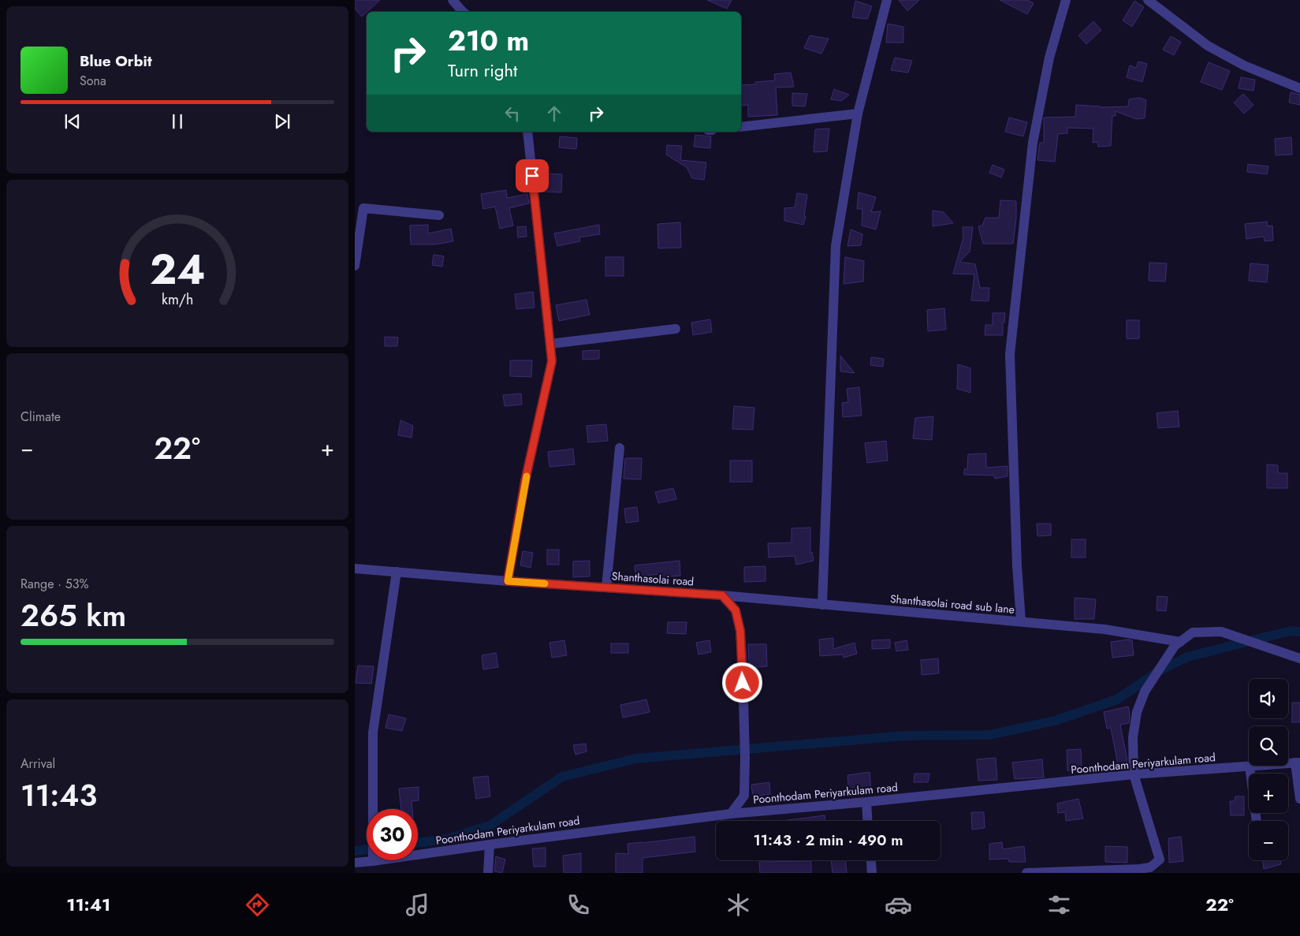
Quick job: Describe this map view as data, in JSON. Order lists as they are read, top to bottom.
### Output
{
  "streets": {
    "street": ["Shanthasolai road", "Shanthasolai road sub lane", "Poonthodam Periyarkulam road"]
  },
  "crossings": [
    ["Shanthasolai road", "Shanthasolai road sub lane"]
  ],
  "page": {
    "turn": ["210 m", "Turn right"],
    "song": ["Blue Orbit", "Sona"],
    "tile": [
      "Climate",
      ["Range · 53%", "265 km"],
      ["Arrival", "11:43"]
    ],
    "heat": ["−", "22°", "+"],
    "map_buttons": ["+", "−"],
    "limit": "30",
    "trip": "11:43 · 2 min · 490 m",
    "tabs": ["11:41", "22°"],
    "gauge": ["24", "km/h"]
  }
}
